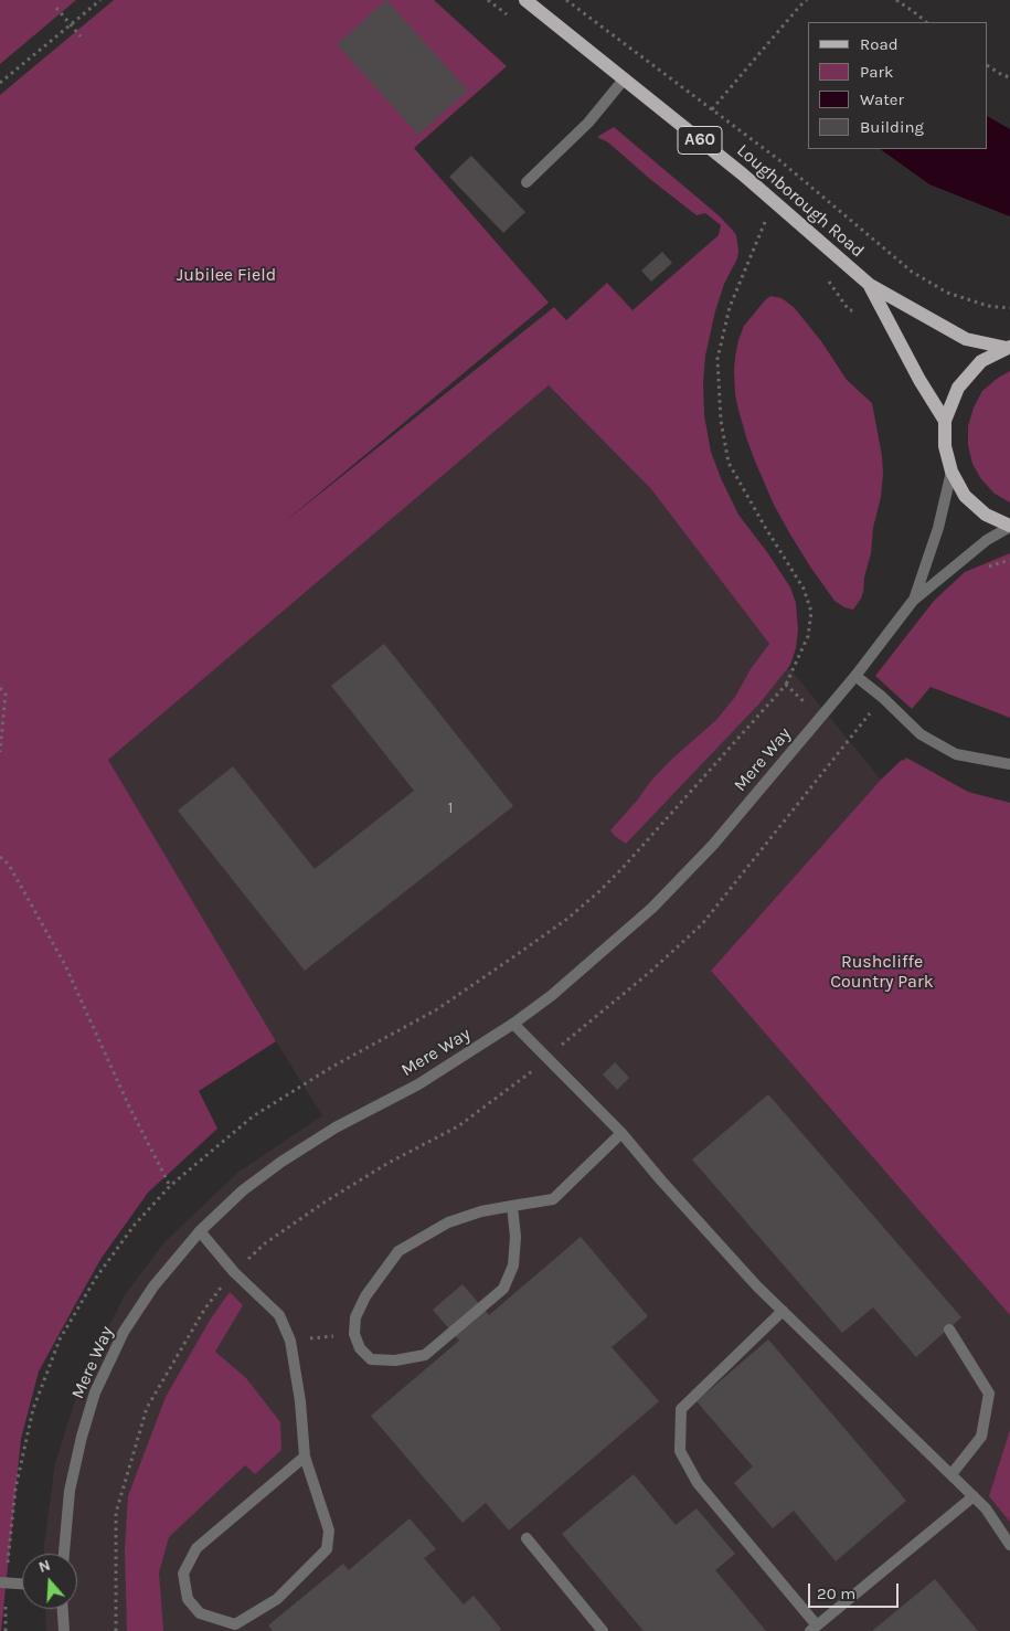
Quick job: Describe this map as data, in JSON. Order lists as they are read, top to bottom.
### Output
{
  "streets": {
    "main road": ["A60", "Loughborough Road"],
    "street": ["Mere Way"]
  },
  "crossings": [
    ["A60", "Loughborough Road"],
    ["A60", "Mere Way"]
  ],
  "parks": ["Jubilee Field", "Rushcliffe Country Park"],
  "house_numbers": ["1"],
  "legend": [
    "Road",
    "Park",
    "Water",
    "Building"
  ],
  "scale_bar": "20 m",
  "north": "top"
}
